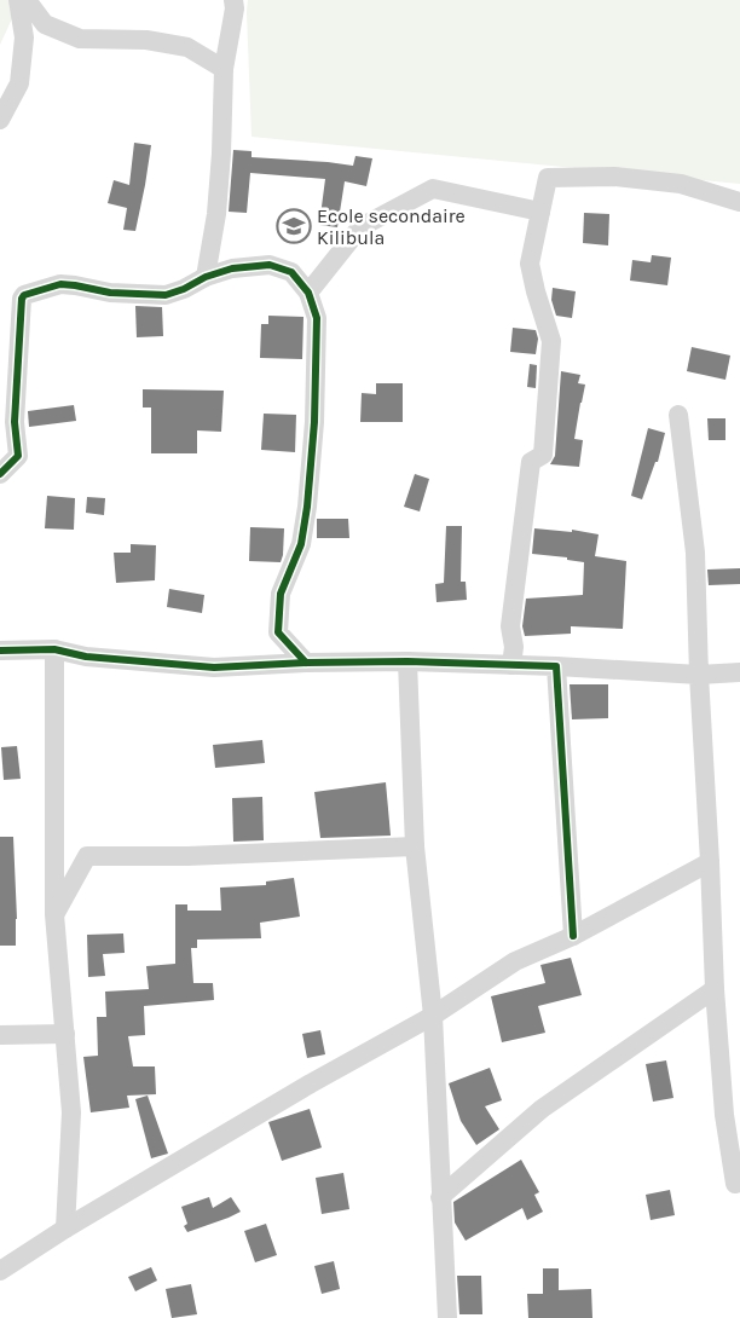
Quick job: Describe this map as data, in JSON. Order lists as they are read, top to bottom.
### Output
{
  "places": {
    "school or university": ["Ecole secondaire Kilibula"]
  }
}
